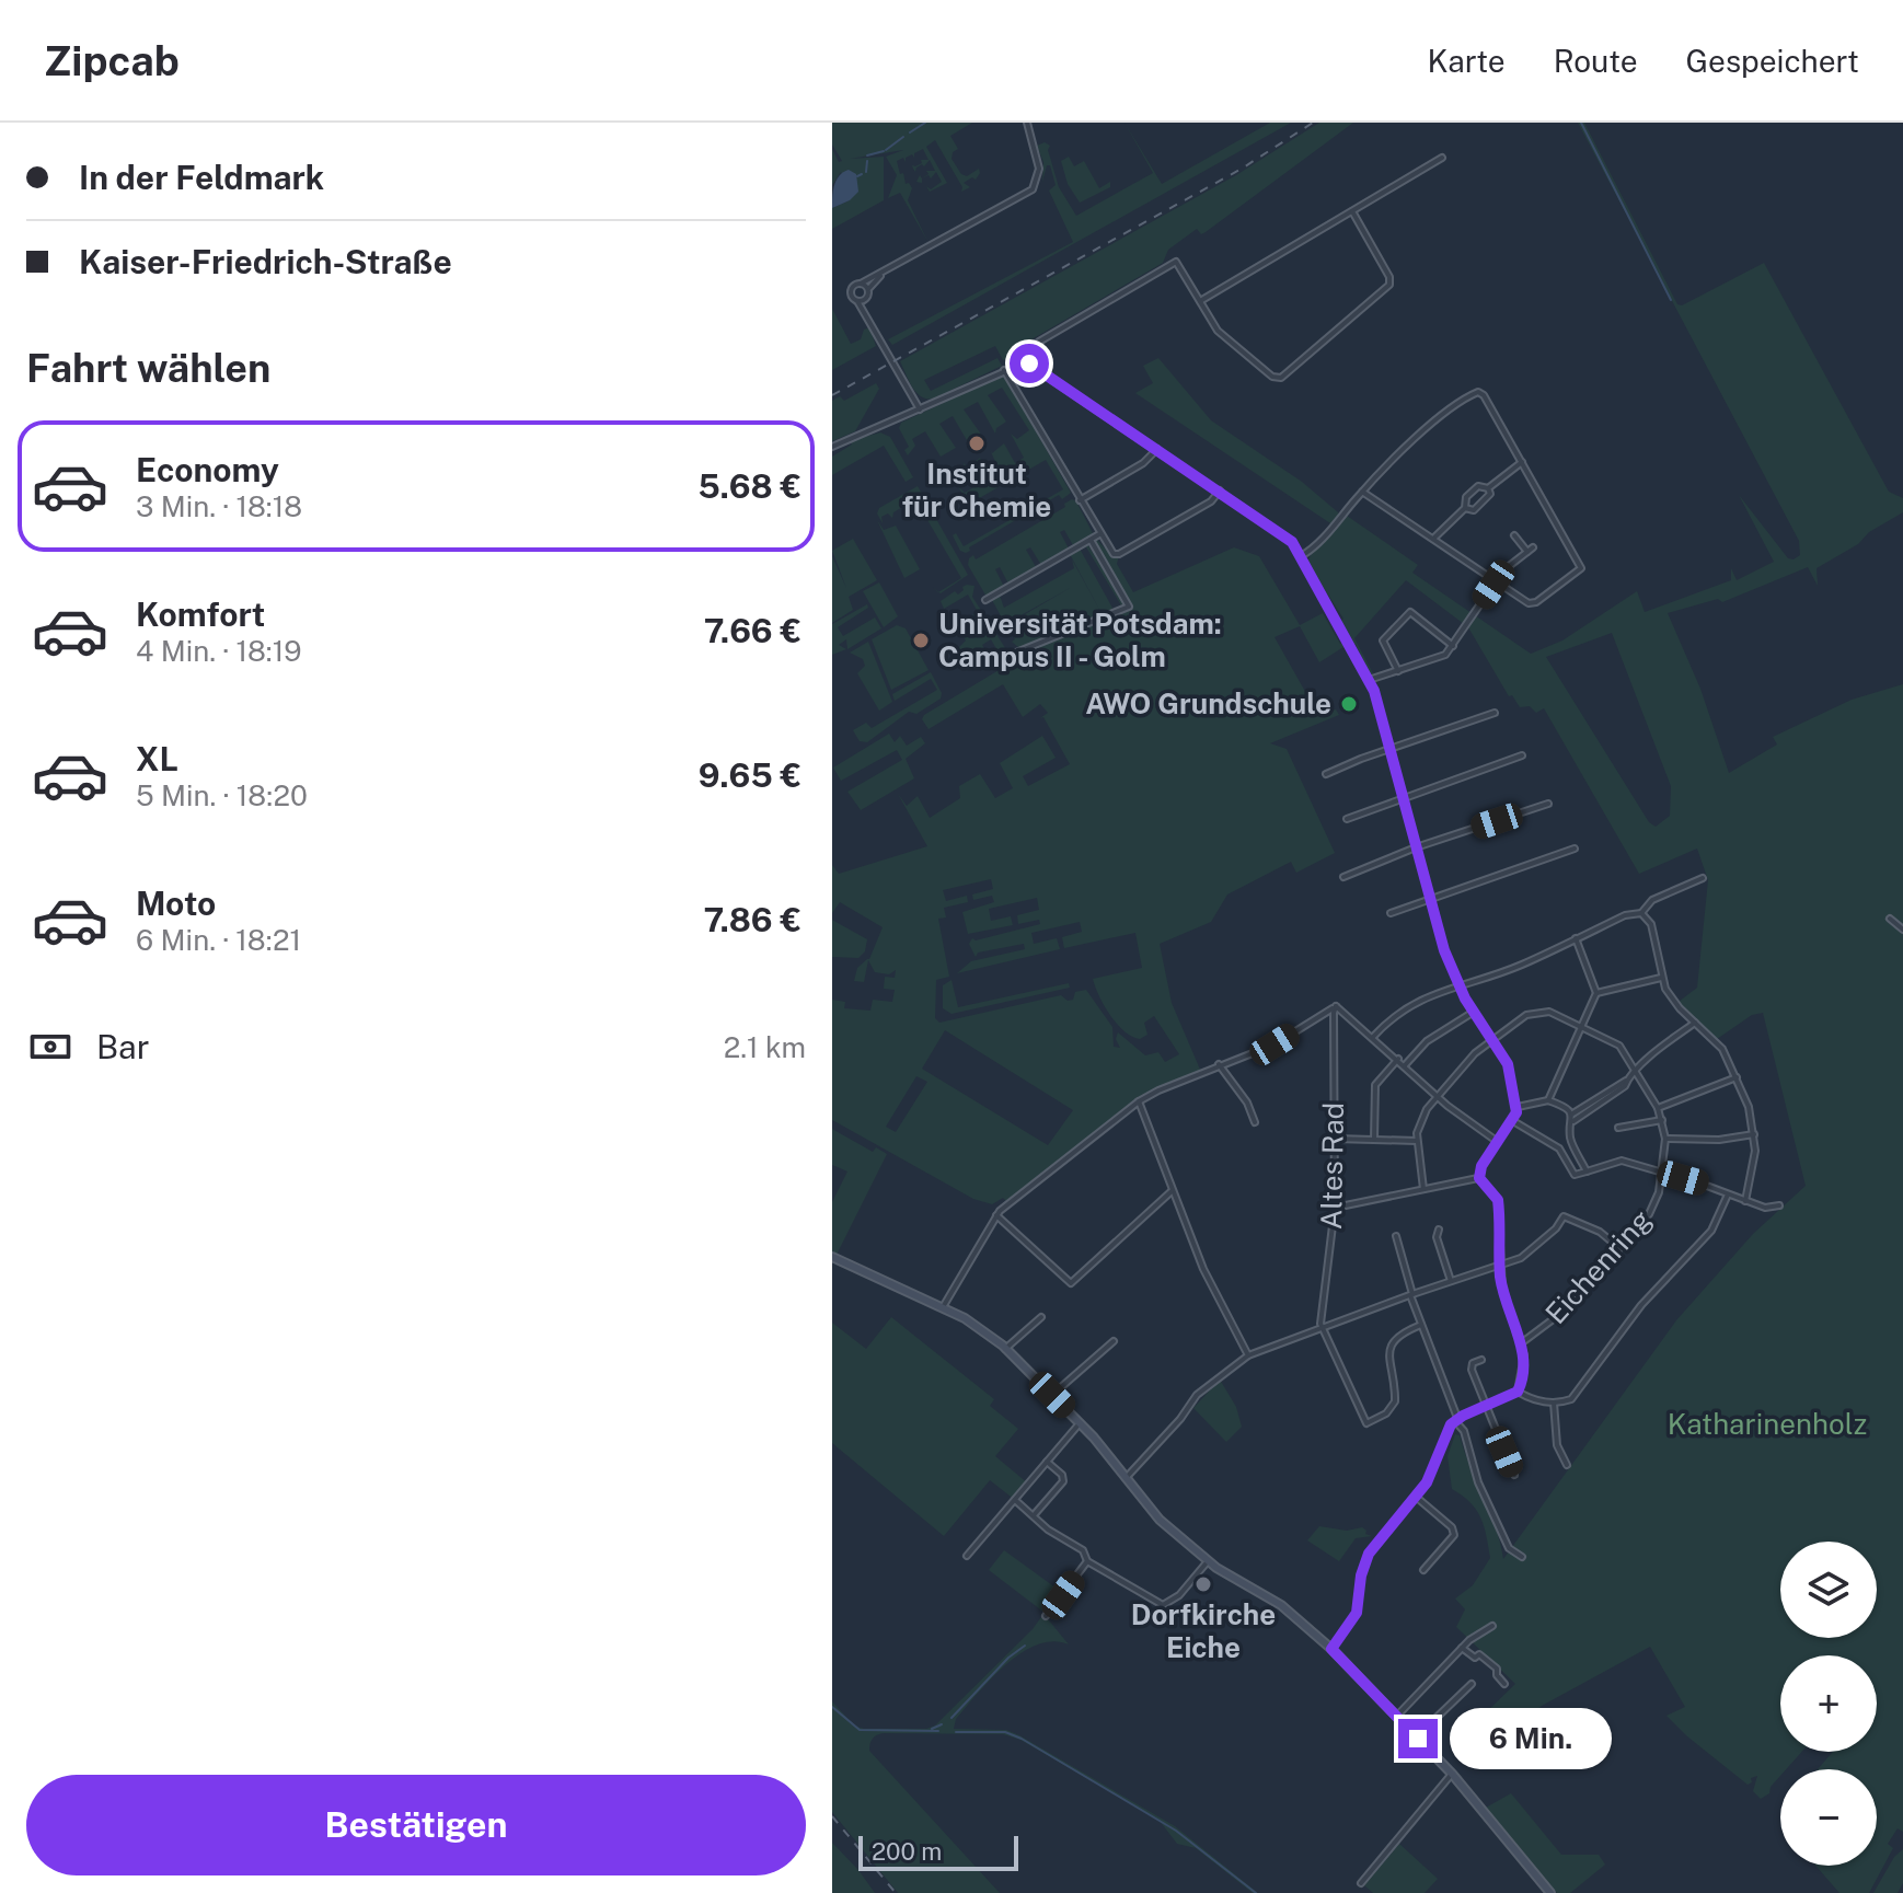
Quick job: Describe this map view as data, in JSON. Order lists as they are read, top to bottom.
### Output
{
  "streets": {
    "street": ["Altes Rad", "Eichenring"]
  },
  "parks": ["Katharinenholz"],
  "places": [
    "Institut für Chemie",
    "Universität Potsdam: Campus II - Golm",
    "AWO Grundschule",
    "Dorfkirche Eiche"
  ],
  "scale_bar": "200 m",
  "page": {
    "header": "Zipcab",
    "nav": ["Karte", "Route", "Gespeichert"],
    "banner": ["In der Feldmark", "Kaiser-Friedrich-Straße"],
    "heading": "Fahrt wählen",
    "list": [
      {
        "name": "Economy",
        "note": "3 Min. · 18:18",
        "value": "5.68 €"
      },
      {
        "name": "Komfort",
        "note": "4 Min. · 18:19",
        "value": "7.66 €"
      },
      {
        "name": "XL",
        "note": "5 Min. · 18:20",
        "value": "9.65 €"
      },
      {
        "name": "Moto",
        "note": "6 Min. · 18:21",
        "value": "7.86 €"
      }
    ],
    "pay": ["Bar", "2.1 km"],
    "map_buttons": ["+", "−"],
    "bubble": "6 Min.",
    "buttons": "Bestätigen",
    "scale": "200 m"
  }
}
